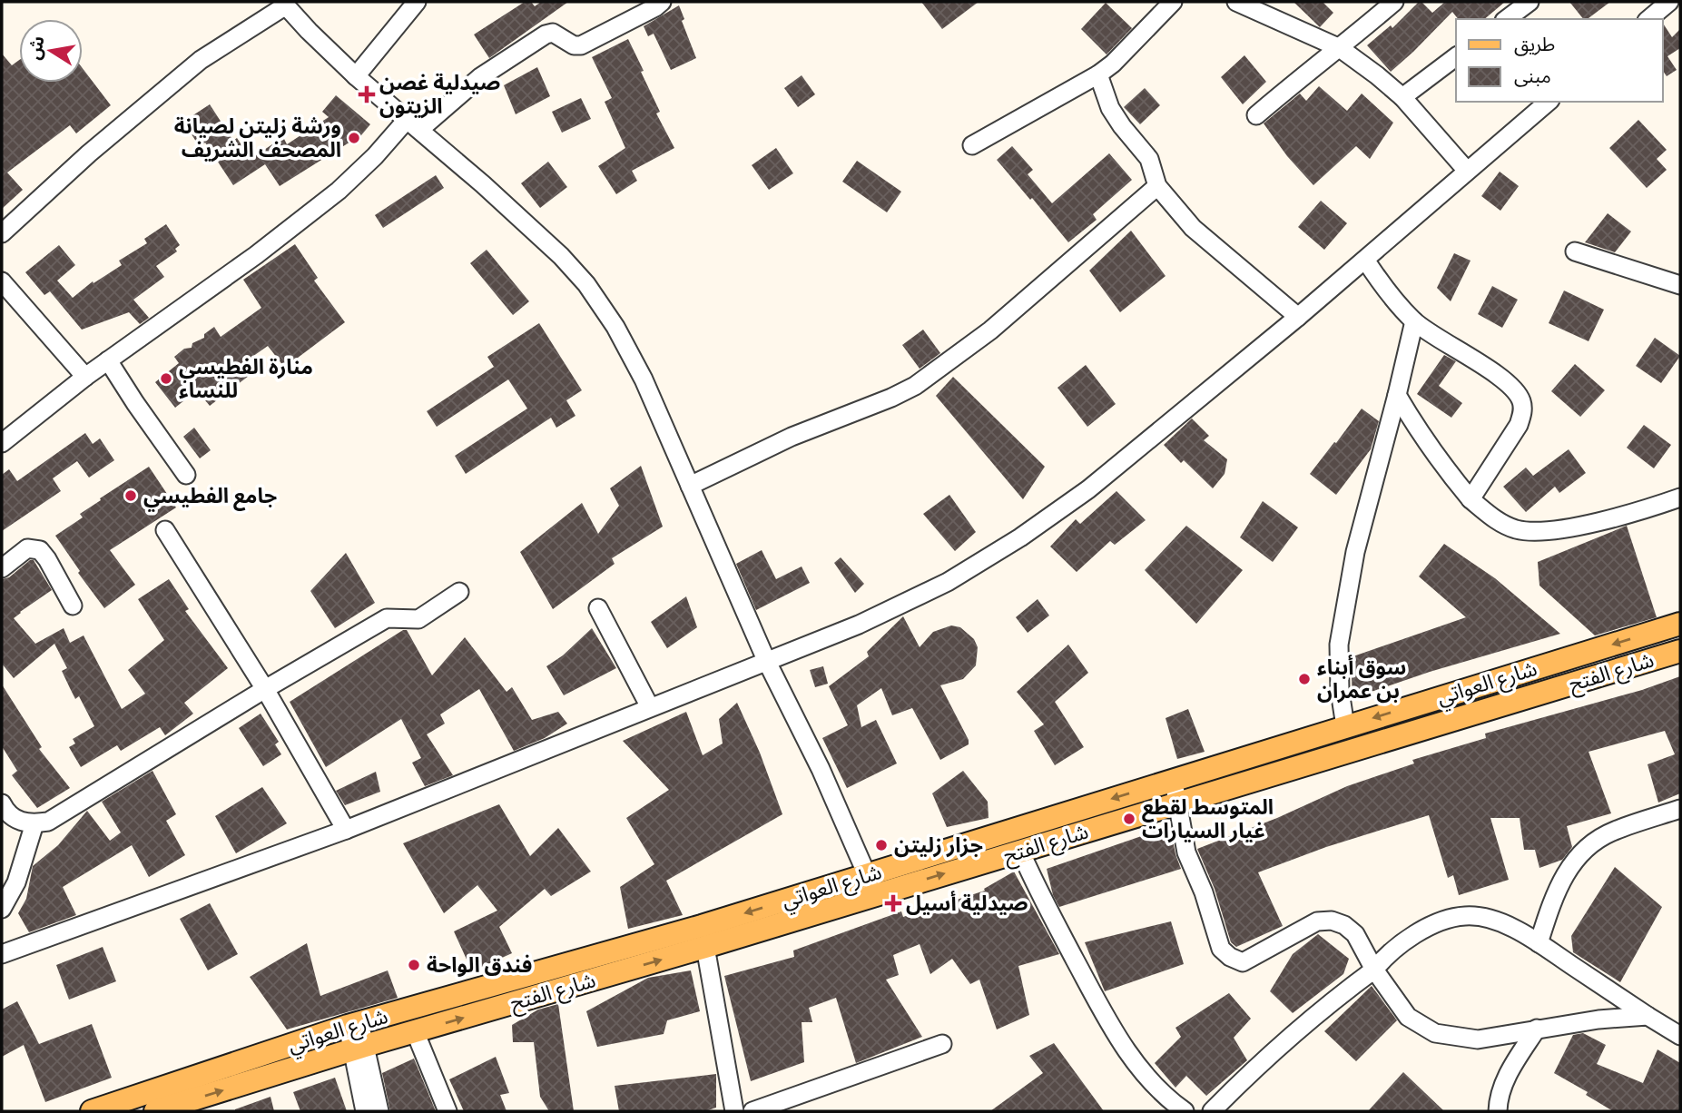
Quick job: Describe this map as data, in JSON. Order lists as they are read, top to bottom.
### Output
{
  "streets": {
    "main road": ["شارع الفتح", "شارع العواتي"]
  },
  "crossings": [
    ["شارع الفتح", "شارع العواتي"]
  ],
  "one_way": ["شارع الفتح", "شارع العواتي"],
  "places": {
    "health": ["صيدلية غصن الزيتون", "صيدلية أسيل"],
    "other": [
      "ورشة زليتن لصيانة المصحف الشريف",
      "منارة الفطيسي للنساء",
      "جامع الفطيسي",
      "سوق أبناء بن عمران",
      "المتوسط لقطع غيار السيارات",
      "جزار زليتن",
      "فندق الواحة"
    ]
  },
  "legend": ["طريق", "مبنى"],
  "north": "left"
}
